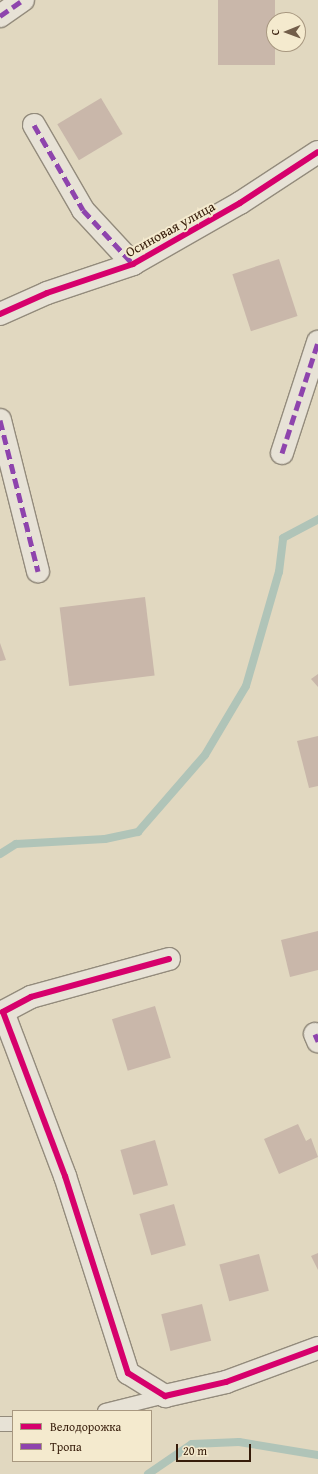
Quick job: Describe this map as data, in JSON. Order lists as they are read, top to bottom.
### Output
{
  "streets": {
    "street": ["Осиновая улица"]
  },
  "legend": ["Велодорожка", "Тропа"],
  "scale_bar": "20 m",
  "north": "left"
}
